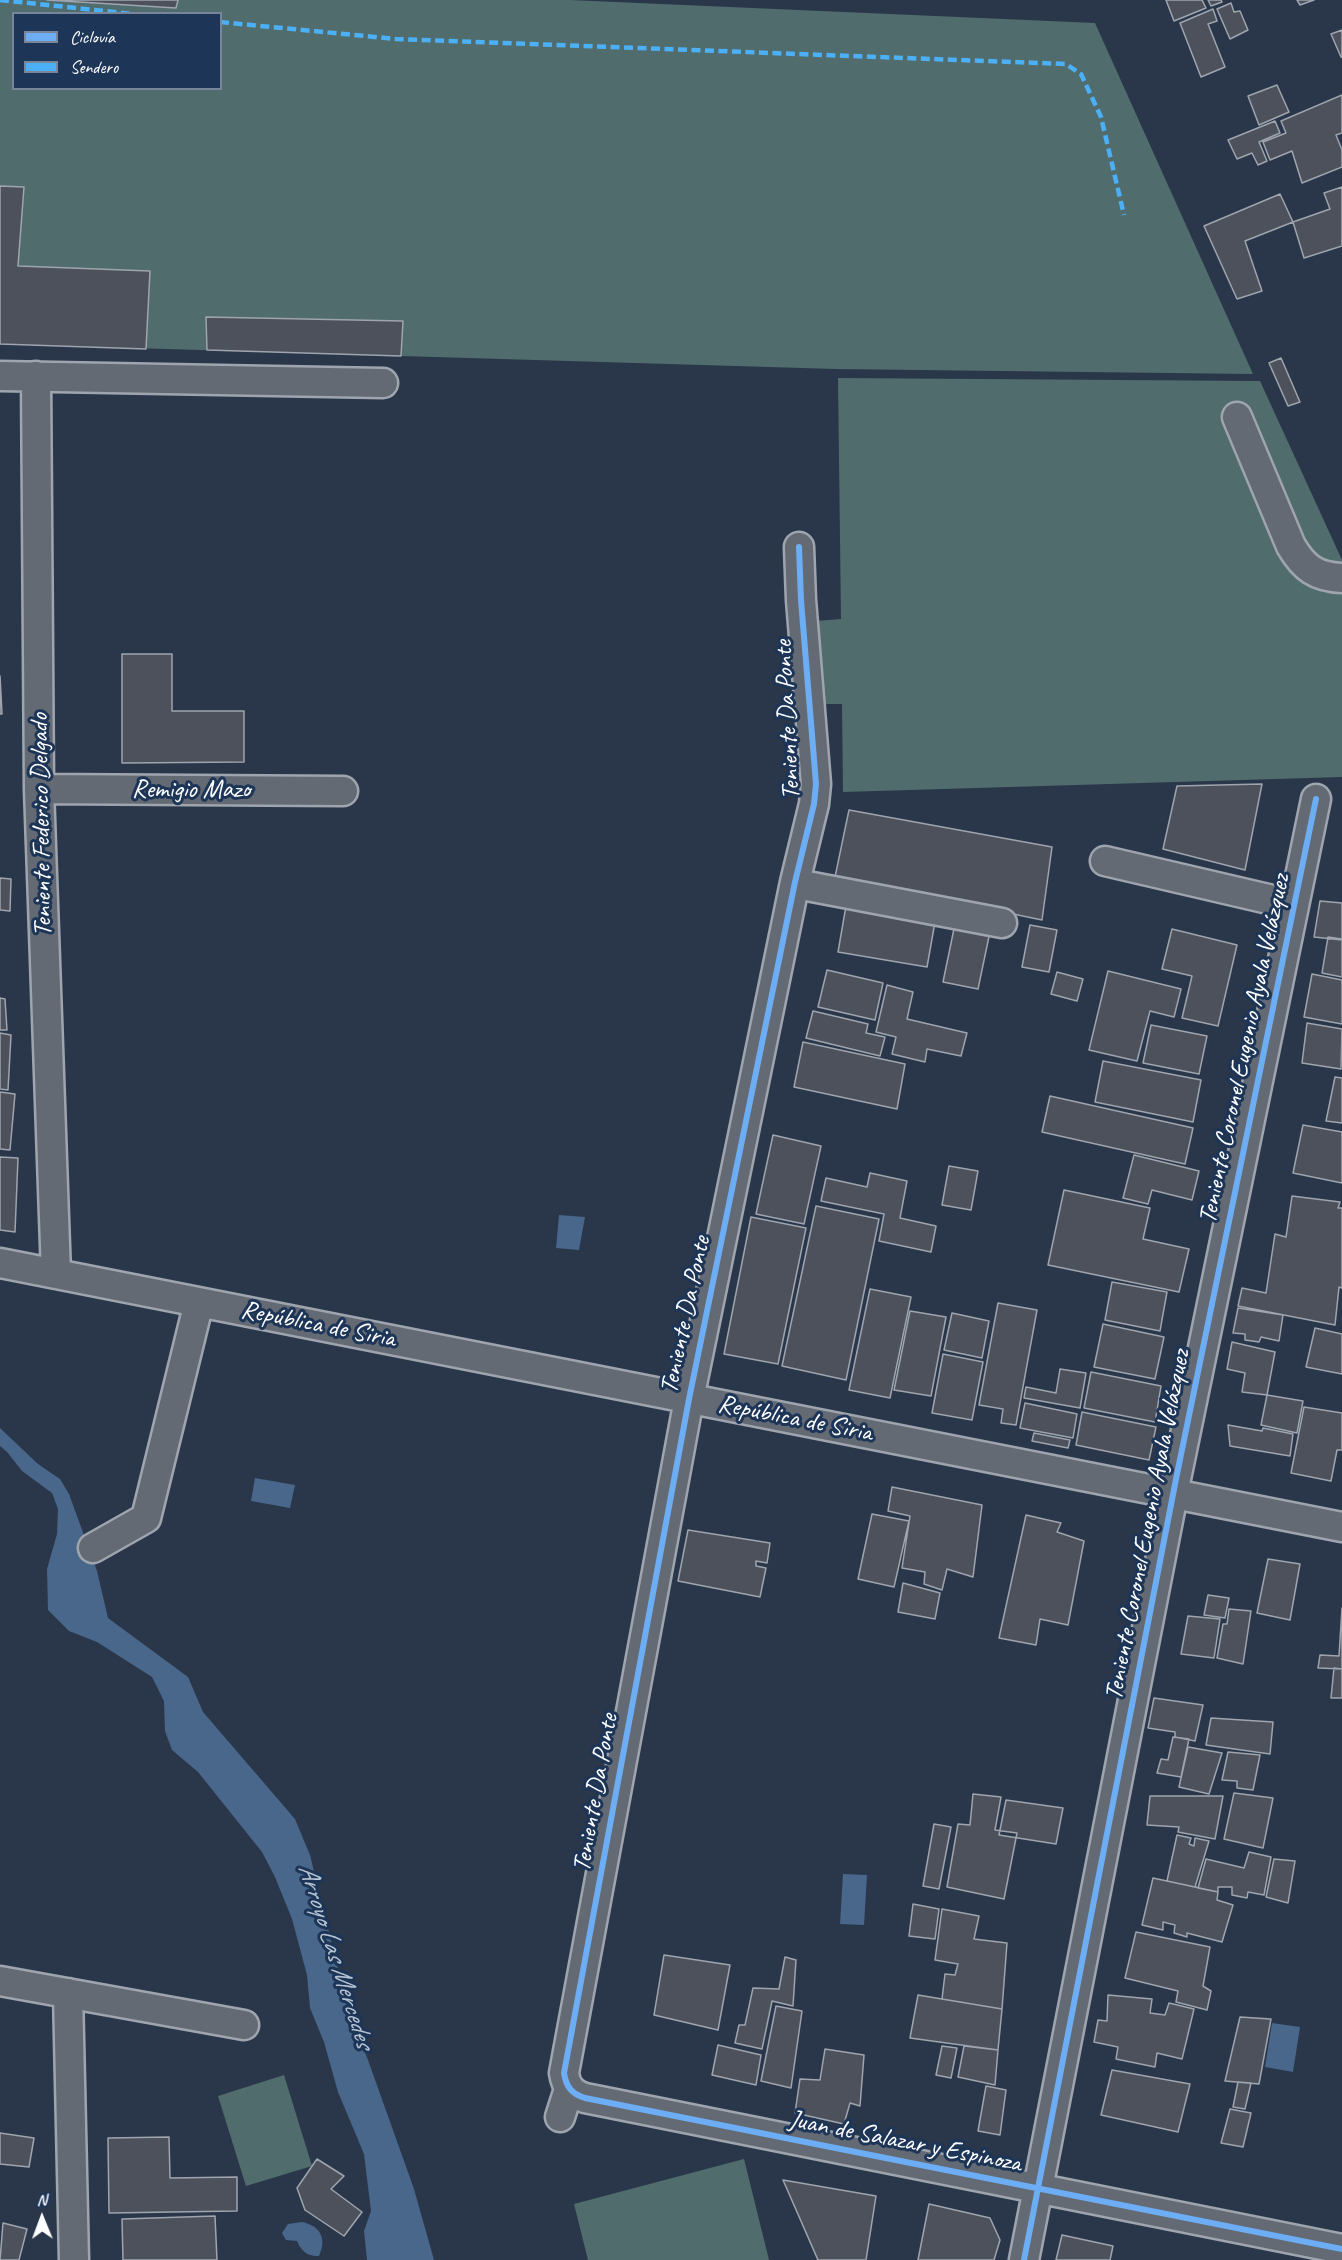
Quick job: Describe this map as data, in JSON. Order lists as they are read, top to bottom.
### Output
{
  "streets": {
    "street": [
      "Teniente Da Ponte",
      "Remigio Mazo",
      "Teniente Federico Delgado",
      "Teniente Coronel Eugenio Ayala Velázquez",
      "República de Siria",
      "Juan de Salazar y Espinoza"
    ]
  },
  "crossings": [
    ["Teniente Da Ponte", "República de Siria"],
    ["Teniente Da Ponte", "Juan de Salazar y Espinoza"],
    ["Remigio Mazo", "Teniente Federico Delgado"],
    ["Teniente Federico Delgado", "República de Siria"],
    ["Teniente Coronel Eugenio Ayala Velázquez", "República de Siria"],
    ["Teniente Coronel Eugenio Ayala Velázquez", "Juan de Salazar y Espinoza"]
  ],
  "water": ["Arroyo Las Mercedes"],
  "legend": ["Ciclovía", "Sendero"],
  "north": "top"
}
